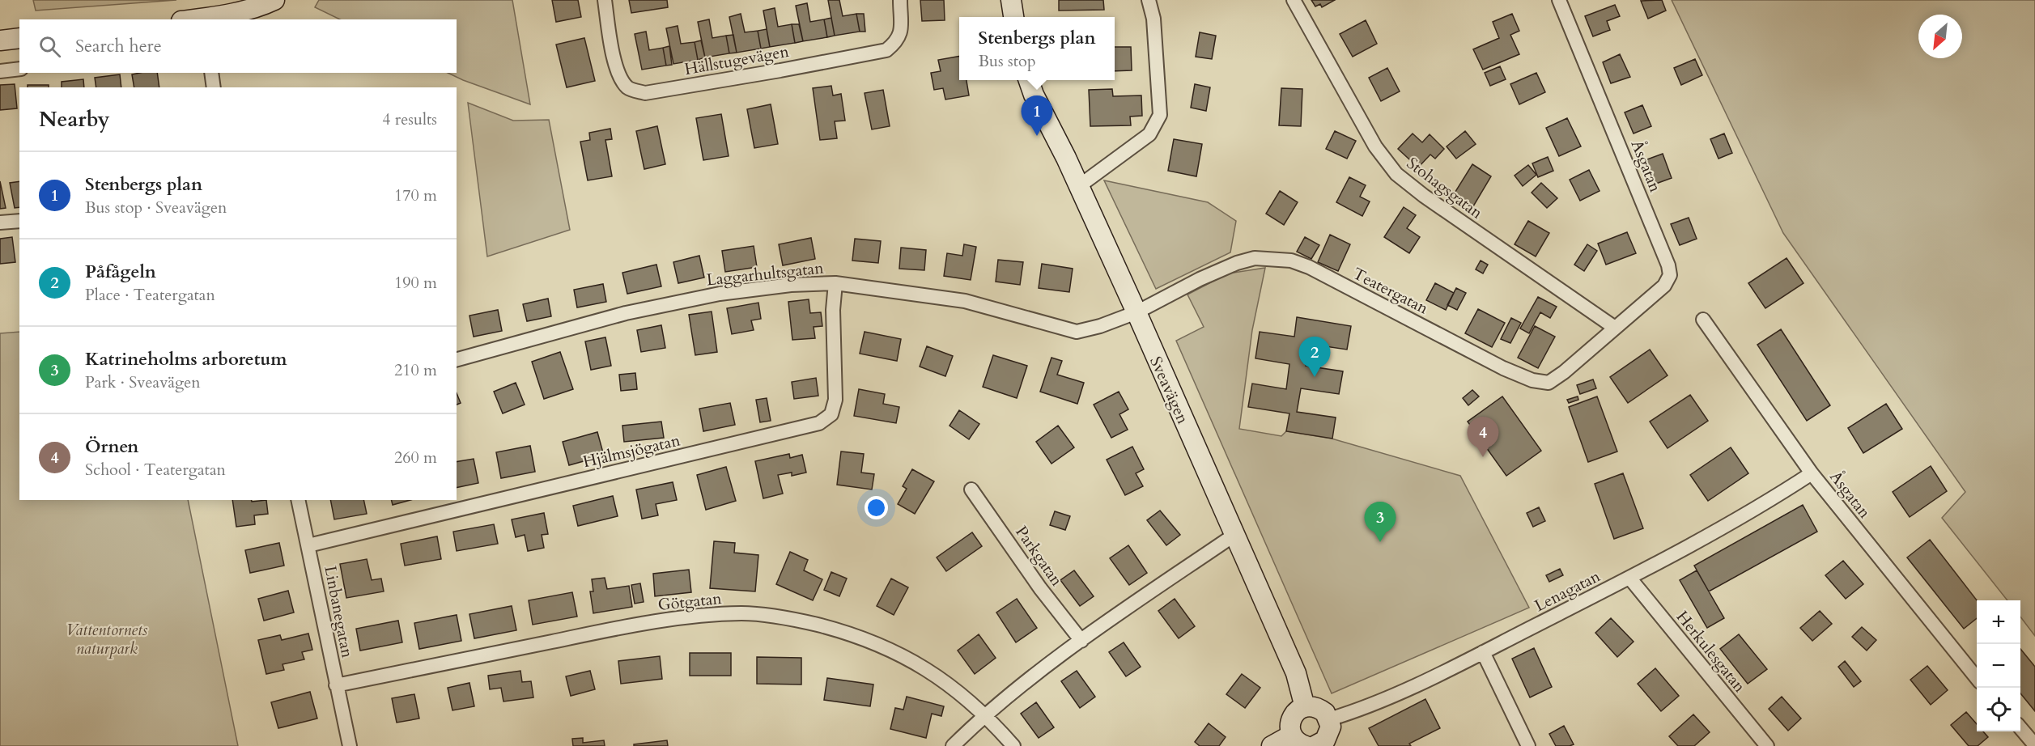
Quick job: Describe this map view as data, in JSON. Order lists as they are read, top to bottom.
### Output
{
  "streets": {
    "street": [
      "Hällstugevägen",
      "Åsgatan",
      "Stohagsgatan",
      "Laggarhultsgatan",
      "Teatergatan",
      "Sveavägen",
      "Hjälmsjögatan",
      "Parkgatan",
      "Lenagatan",
      "Götgatan",
      "Linbanegatan",
      "Herkulesgatan"
    ]
  },
  "crossings": [
    ["Åsgatan", "Stohagsgatan"],
    ["Åsgatan", "Teatergatan"],
    ["Åsgatan", "Lenagatan"],
    ["Stohagsgatan", "Teatergatan"],
    ["Laggarhultsgatan", "Teatergatan"],
    ["Laggarhultsgatan", "Sveavägen"],
    ["Laggarhultsgatan", "Hjälmsjögatan"],
    ["Teatergatan", "Sveavägen"],
    ["Sveavägen", "Lenagatan"],
    ["Hjälmsjögatan", "Linbanegatan"],
    ["Lenagatan", "Herkulesgatan"],
    ["Götgatan", "Linbanegatan"]
  ],
  "parks": ["Vattentornets naturpark"],
  "north": "bottom left",
  "page": {
    "popup": ["Stenbergs plan", "Bus stop"],
    "search": "Search here",
    "heading": ["Nearby", "4 results"],
    "pins": [
      "1",
      "2",
      "4",
      "3"
    ],
    "list": [
      {
        "mark": "1",
        "name": "Stenbergs plan",
        "note": "Bus stop · Sveavägen",
        "value": "170 m"
      },
      {
        "mark": "2",
        "name": "Påfågeln",
        "note": "Place · Teatergatan",
        "value": "190 m"
      },
      {
        "mark": "3",
        "name": "Katrineholms arboretum",
        "note": "Park · Sveavägen",
        "value": "210 m"
      },
      {
        "mark": "4",
        "name": "Örnen",
        "note": "School · Teatergatan",
        "value": "260 m"
      }
    ],
    "map_buttons": ["+", "−"]
  }
}
